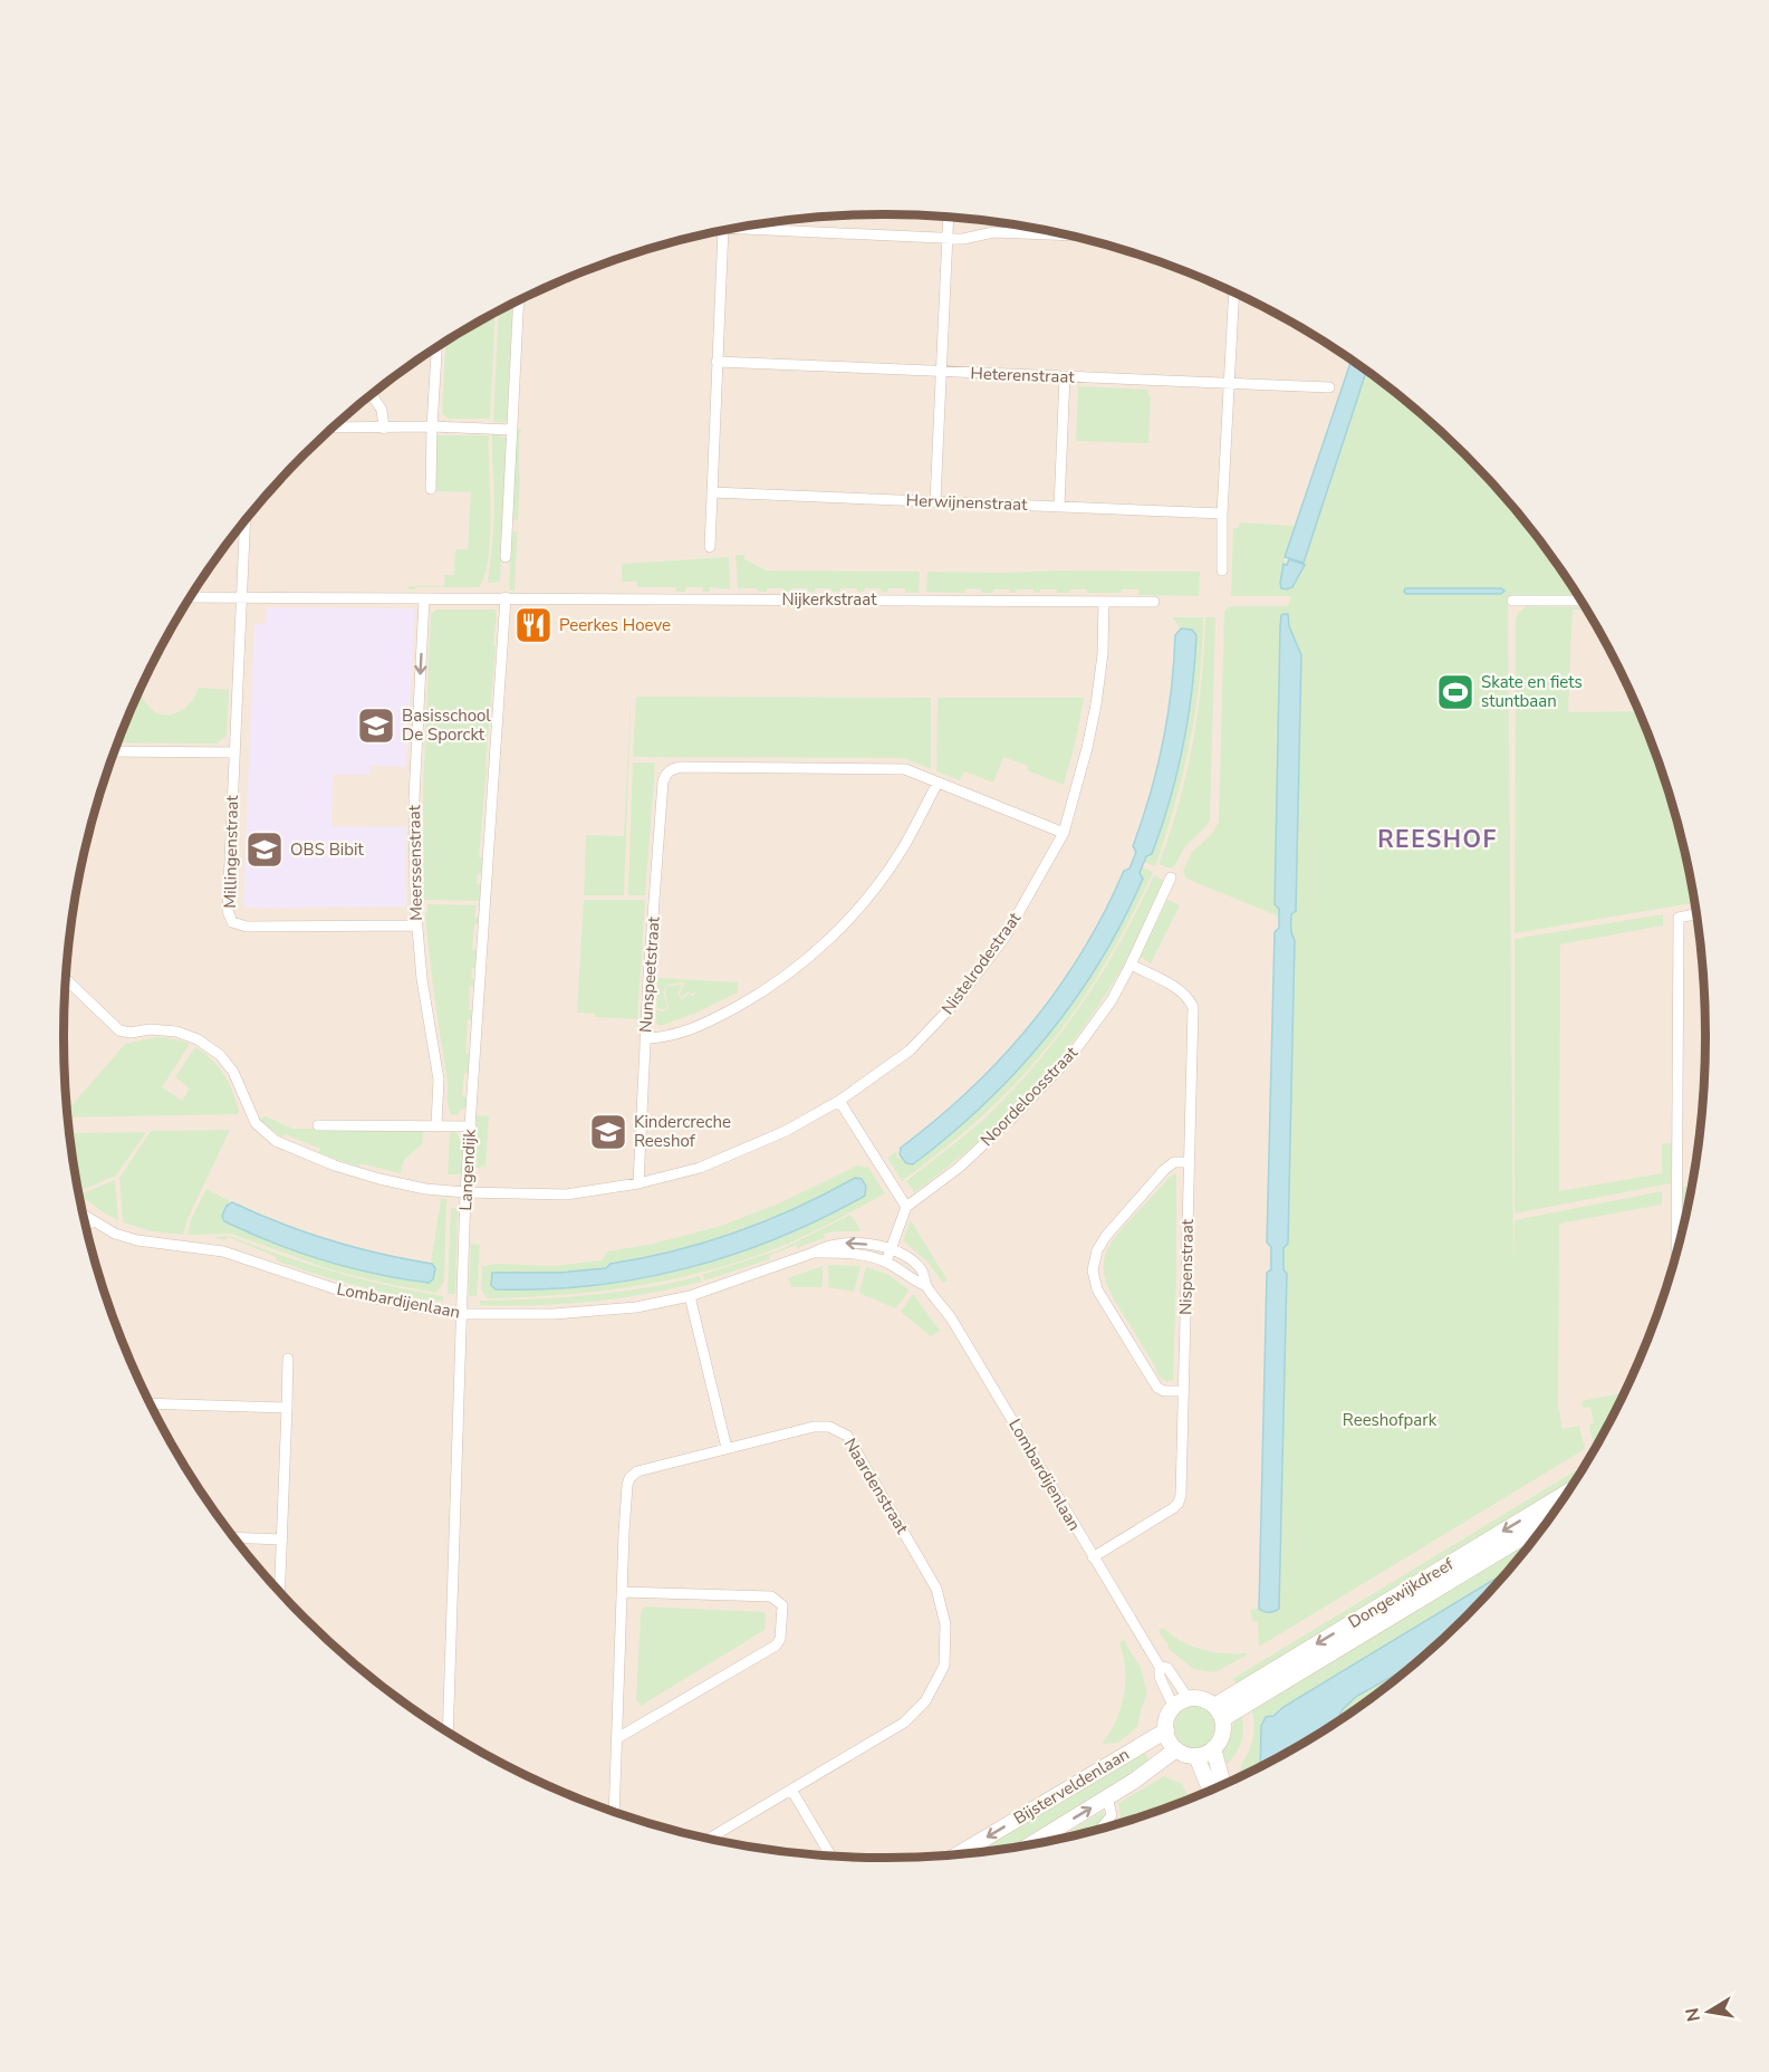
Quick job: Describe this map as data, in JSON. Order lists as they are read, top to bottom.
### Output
{
  "streets": {
    "street": [
      "Heterenstraat",
      "Herwijnenstraat",
      "Nijkerkstraat",
      "Millingenstraat",
      "Meerssenstraat",
      "Nistelrodestraat",
      "Nunspeetstraat",
      "Noordeloosstraat",
      "Langendijk",
      "Nispenstraat",
      "Lombardijenlaan",
      "Naardenstraat",
      "Dongewijkdreef",
      "Bijsterveldenlaan"
    ]
  },
  "crossings": [
    ["Nijkerkstraat", "Millingenstraat"],
    ["Nijkerkstraat", "Meerssenstraat"],
    ["Nijkerkstraat", "Nistelrodestraat"],
    ["Nijkerkstraat", "Langendijk"],
    ["Millingenstraat", "Meerssenstraat"],
    ["Nistelrodestraat", "Nunspeetstraat"],
    ["Nistelrodestraat", "Langendijk"],
    ["Noordeloosstraat", "Nispenstraat"],
    ["Langendijk", "Lombardijenlaan"],
    ["Nispenstraat", "Lombardijenlaan"],
    ["Lombardijenlaan", "Dongewijkdreef"],
    ["Lombardijenlaan", "Bijsterveldenlaan"],
    ["Dongewijkdreef", "Bijsterveldenlaan"]
  ],
  "one_way": ["Meerssenstraat"],
  "districts": ["REESHOF"],
  "parks": ["Reeshofpark"],
  "places": {
    "restaurant": ["Peerkes Hoeve"],
    "sports": ["Skate en fiets stuntbaan"],
    "school or university": ["Basisschool De Sporckt", "OBS Bibit", "Kindercreche Reeshof"]
  },
  "north": "left"
}
